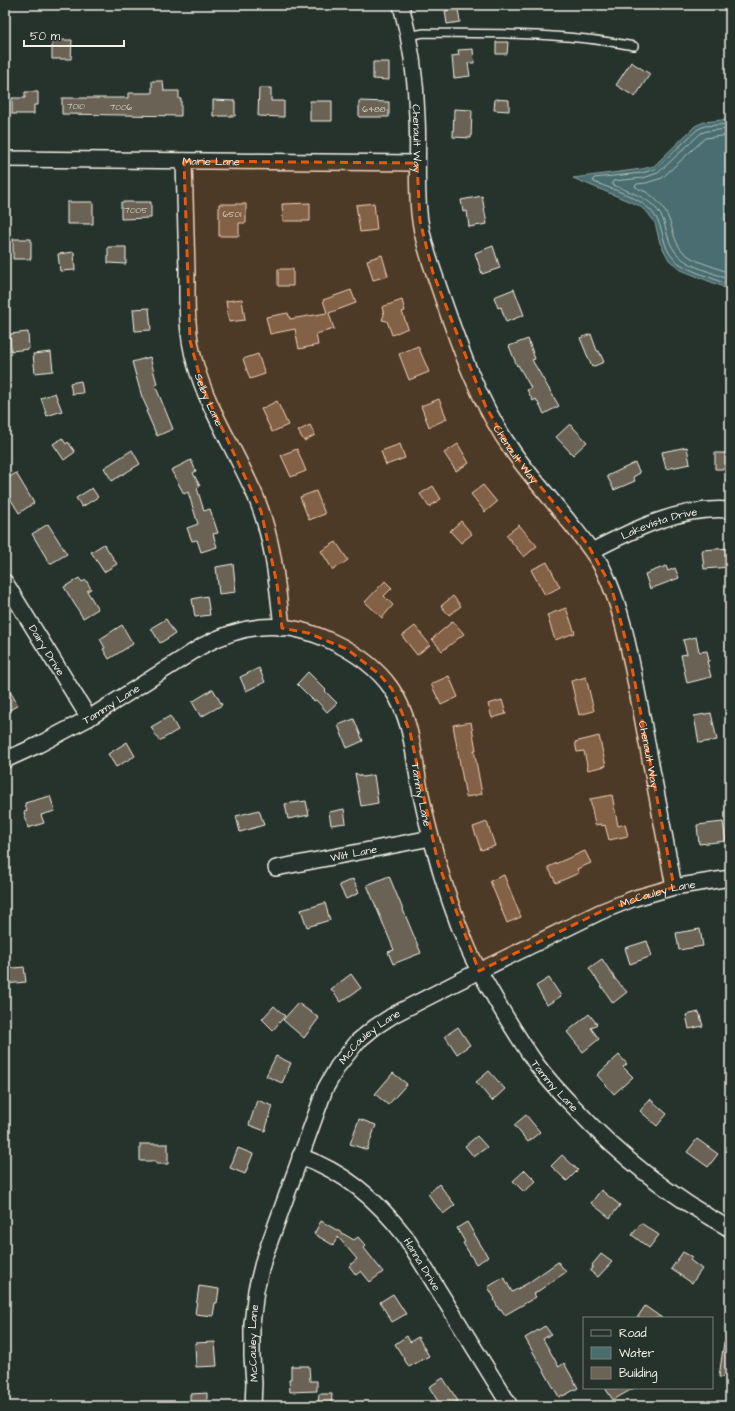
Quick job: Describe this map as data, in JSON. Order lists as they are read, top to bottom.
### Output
{
  "streets": {
    "street": [
      "Chenault Way",
      "Marie Lane",
      "Selby Lane",
      "Lakevista Drive",
      "Dairy Drive",
      "Tammy Lane",
      "Wilt Lane",
      "McCauley Lane",
      "Hanna Drive"
    ]
  },
  "crossings": [
    ["Chenault Way", "Marie Lane"],
    ["Chenault Way", "Lakevista Drive"],
    ["Chenault Way", "McCauley Lane"],
    ["Marie Lane", "Selby Lane"],
    ["Selby Lane", "Tammy Lane"],
    ["Dairy Drive", "Tammy Lane"],
    ["Tammy Lane", "Wilt Lane"],
    ["Tammy Lane", "McCauley Lane"],
    ["McCauley Lane", "Hanna Drive"]
  ],
  "house_numbers": [
    "7010",
    "7006",
    "6488",
    "7005",
    "6501"
  ],
  "legend": ["Road", "Water", "Building"],
  "scale_bar": "50 m"
}
